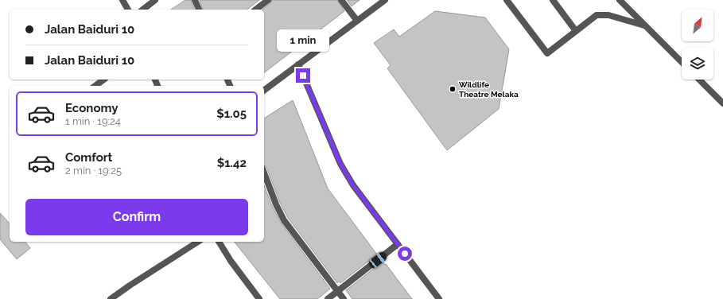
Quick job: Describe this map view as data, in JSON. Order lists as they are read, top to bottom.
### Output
{
  "places": ["Wildlife Theatre Melaka"],
  "north": "top right",
  "page": {
    "banner": ["Jalan Baiduri 10", "Jalan Baiduri 10"],
    "bubble": "1 min",
    "list": [
      {
        "name": "Economy",
        "note": "1 min · 19:24",
        "value": "$1.05"
      },
      {
        "name": "Comfort",
        "note": "2 min · 19:25",
        "value": "$1.42"
      }
    ],
    "buttons": "Confirm"
  }
}
